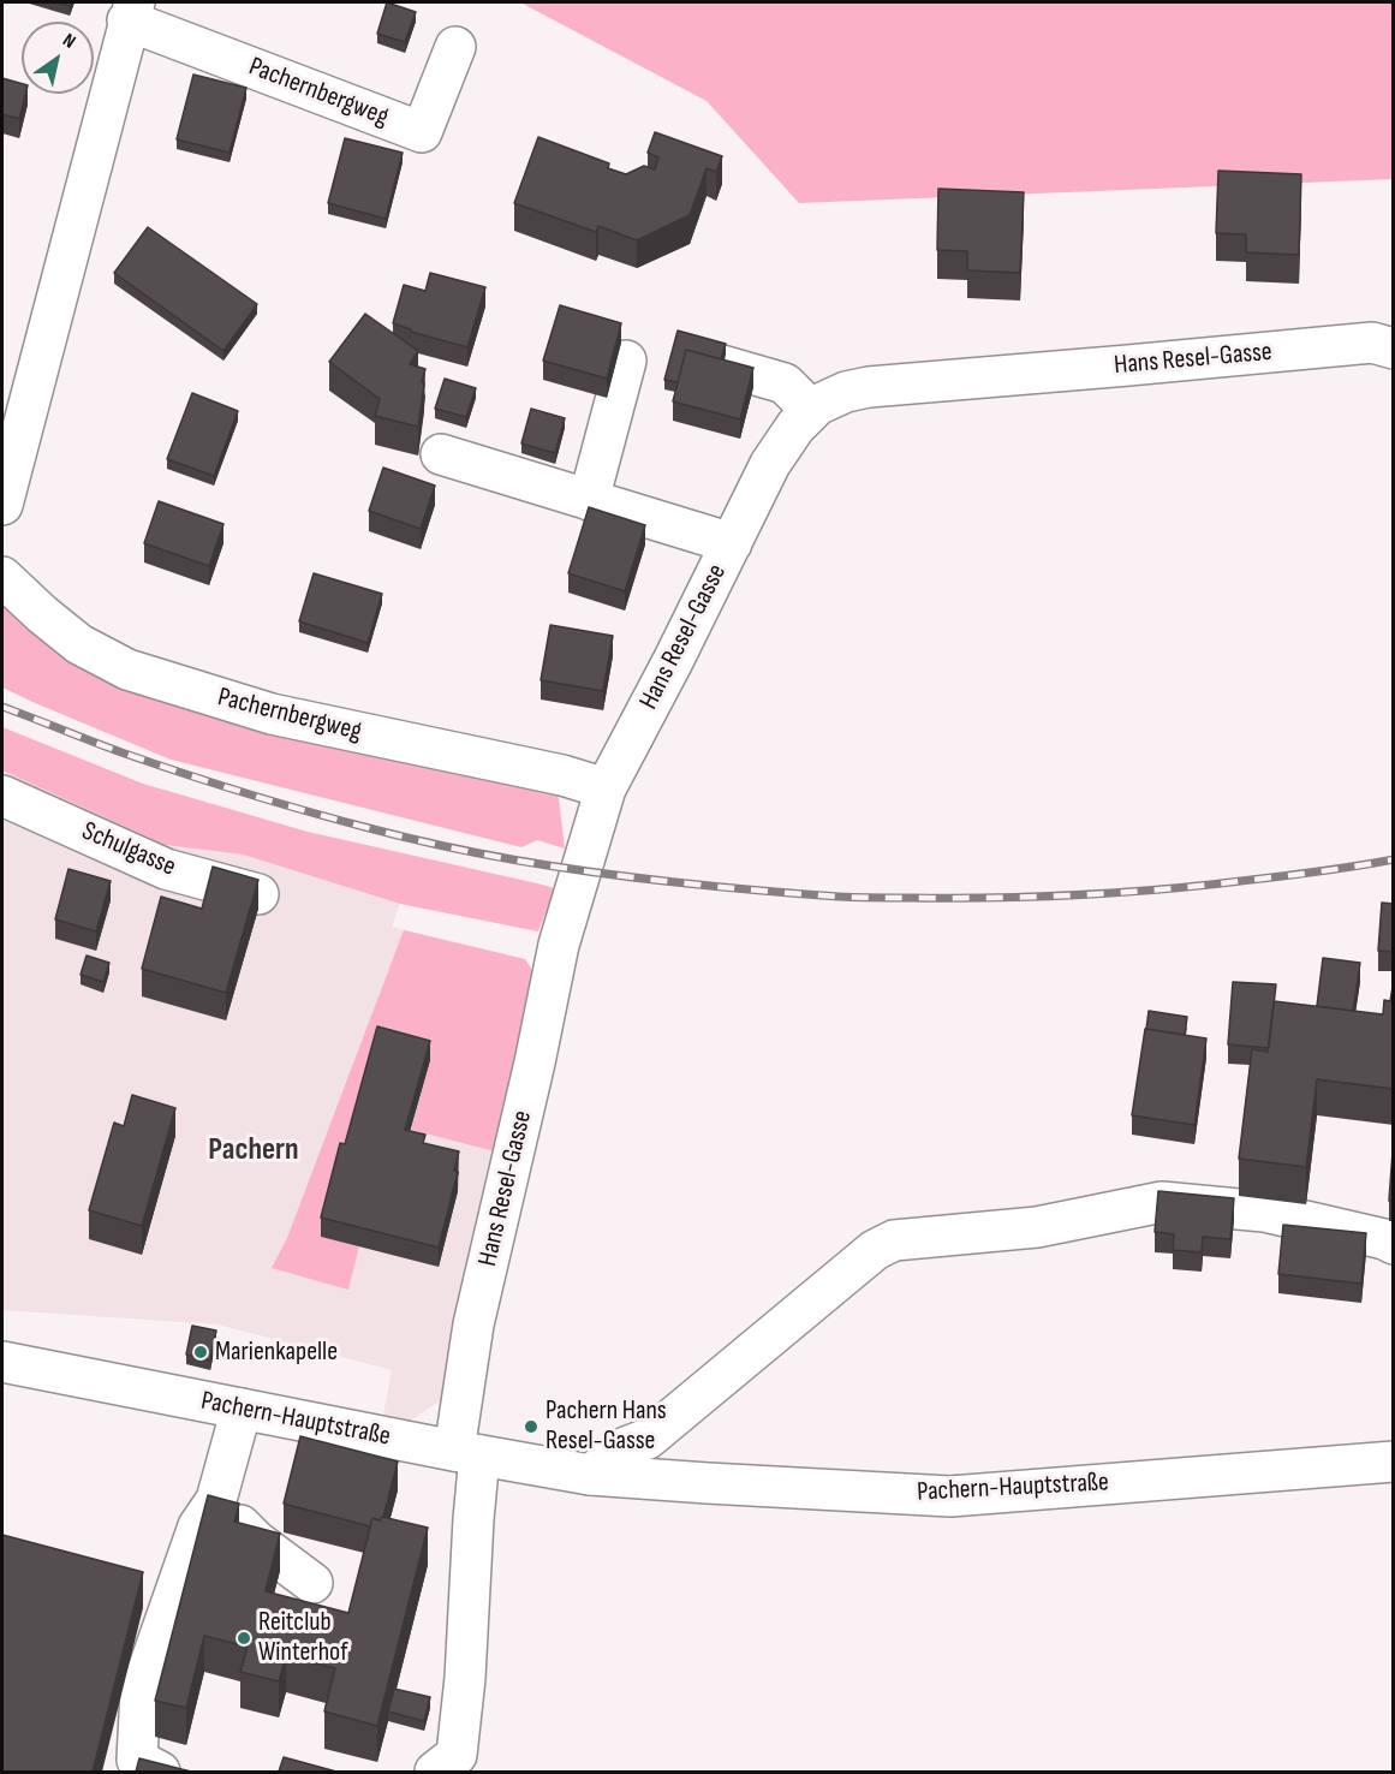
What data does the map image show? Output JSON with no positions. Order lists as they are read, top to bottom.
{
  "streets": {
    "street": [
      "Pachernbergweg",
      "Hans Resel-Gasse",
      "Schulgasse",
      "Pachern-Hauptstraße"
    ]
  },
  "crossings": [
    ["Pachernbergweg", "Hans Resel-Gasse"],
    ["Hans Resel-Gasse", "Pachern-Hauptstraße"]
  ],
  "districts": ["Pachern"],
  "places": ["Marienkapelle", "Pachern Hans Resel-Gasse", "Reitclub Winterhof"],
  "north": "top right"
}
